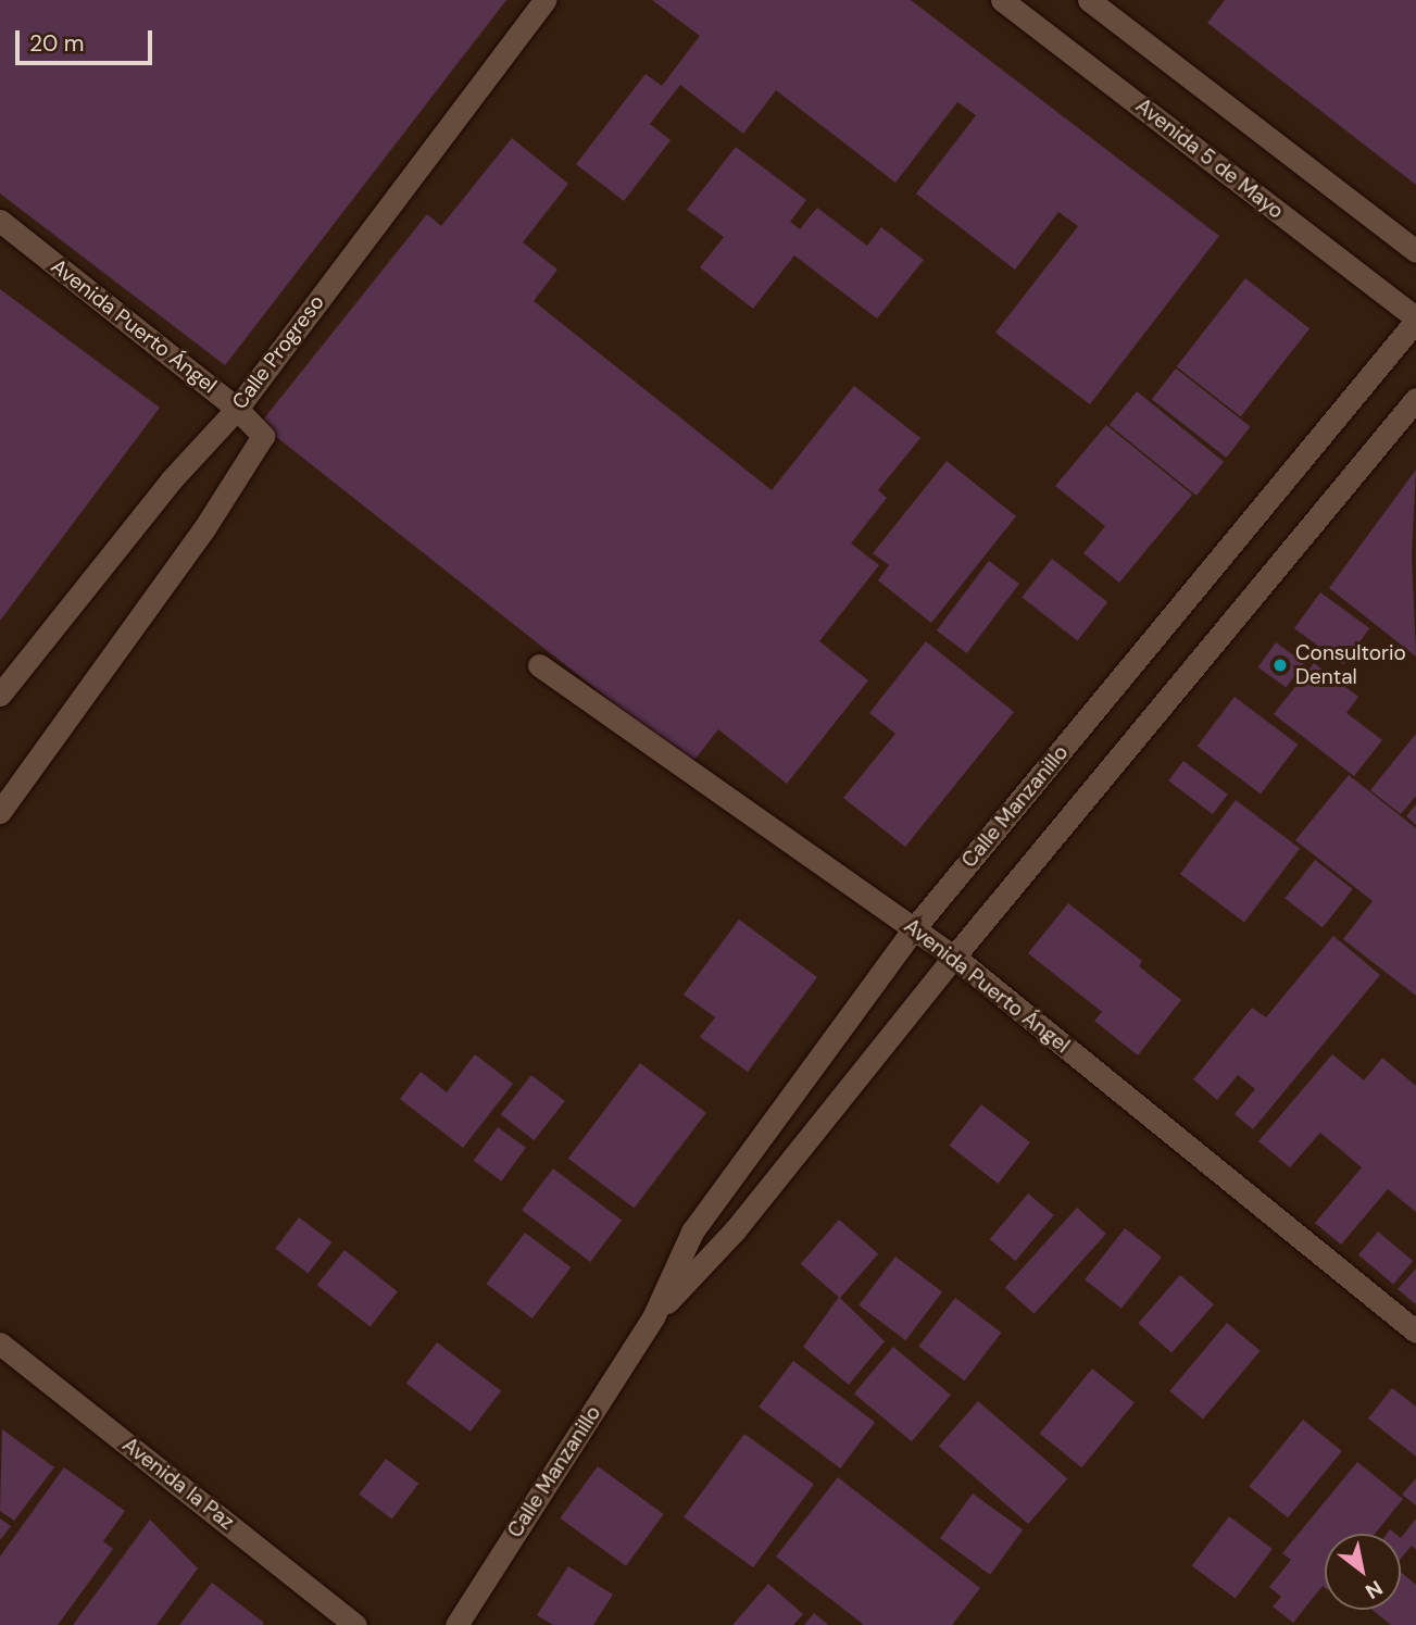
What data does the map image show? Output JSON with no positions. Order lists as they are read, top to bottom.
{
  "streets": {
    "street": [
      "Avenida 5 de Mayo",
      "Avenida Puerto Ángel",
      "Calle Progreso",
      "Calle Manzanillo",
      "Avenida la Paz"
    ]
  },
  "crossings": [
    ["Avenida 5 de Mayo", "Calle Manzanillo"],
    ["Avenida Puerto Ángel", "Calle Progreso"],
    ["Avenida Puerto Ángel", "Calle Manzanillo"]
  ],
  "places": ["Consultorio Dental"],
  "scale_bar": "20 m",
  "north": "bottom right"
}
